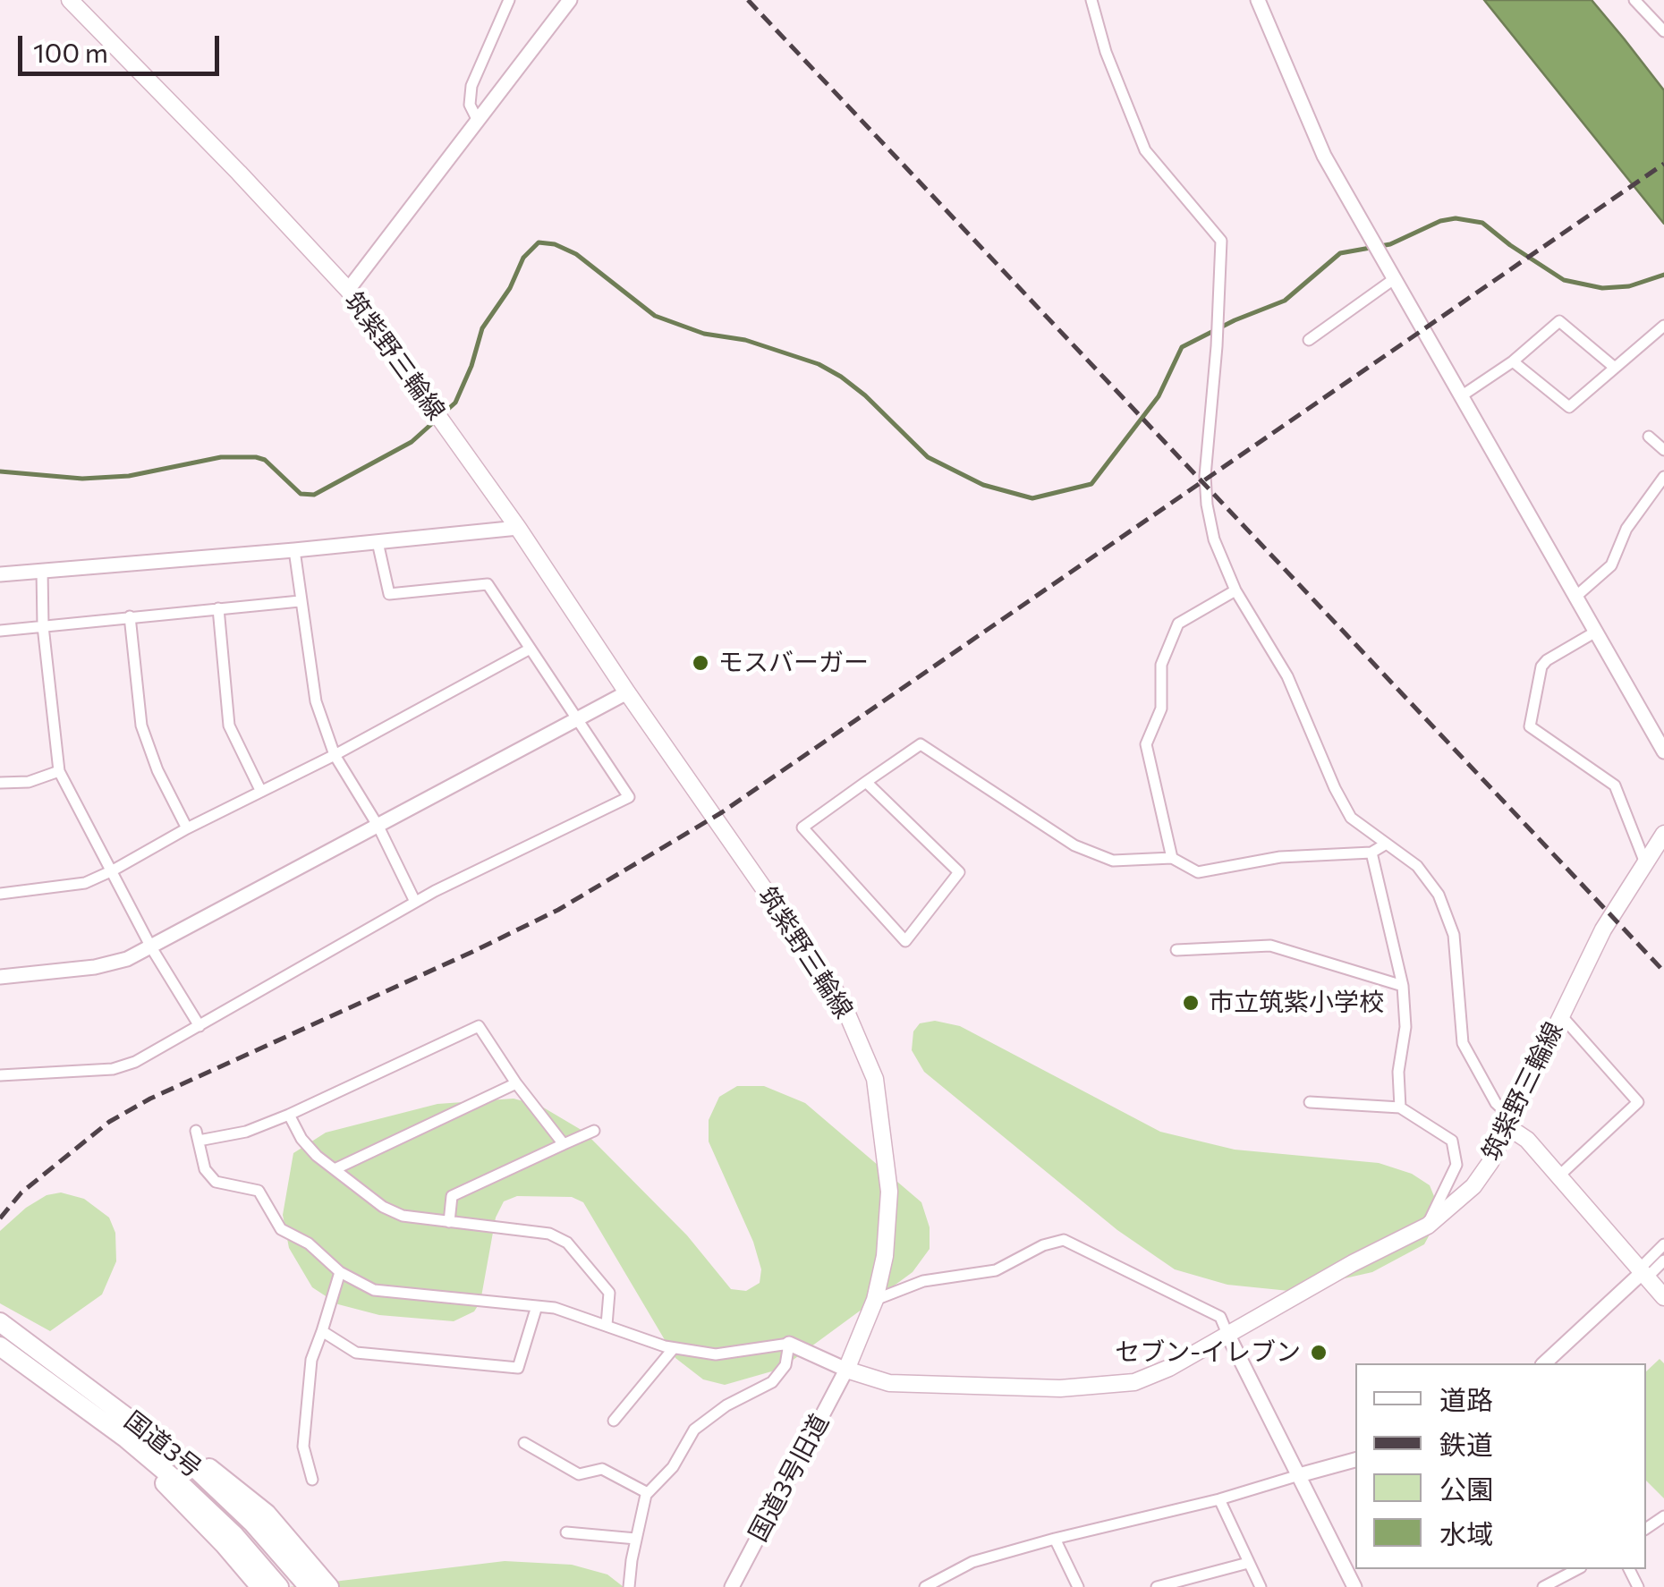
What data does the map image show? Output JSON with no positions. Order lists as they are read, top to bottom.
{
  "streets": {
    "highway": ["国道3号"],
    "main road": ["筑紫野三輪線"],
    "street": ["国道3号旧道"]
  },
  "crossings": [
    ["筑紫野三輪線", "国道3号旧道"]
  ],
  "places": ["モスバーガー", "市立筑紫小学校", "セブン-イレブン"],
  "legend": [
    "道路",
    "鉄道",
    "公園",
    "水域"
  ],
  "scale_bar": "100 m"
}
